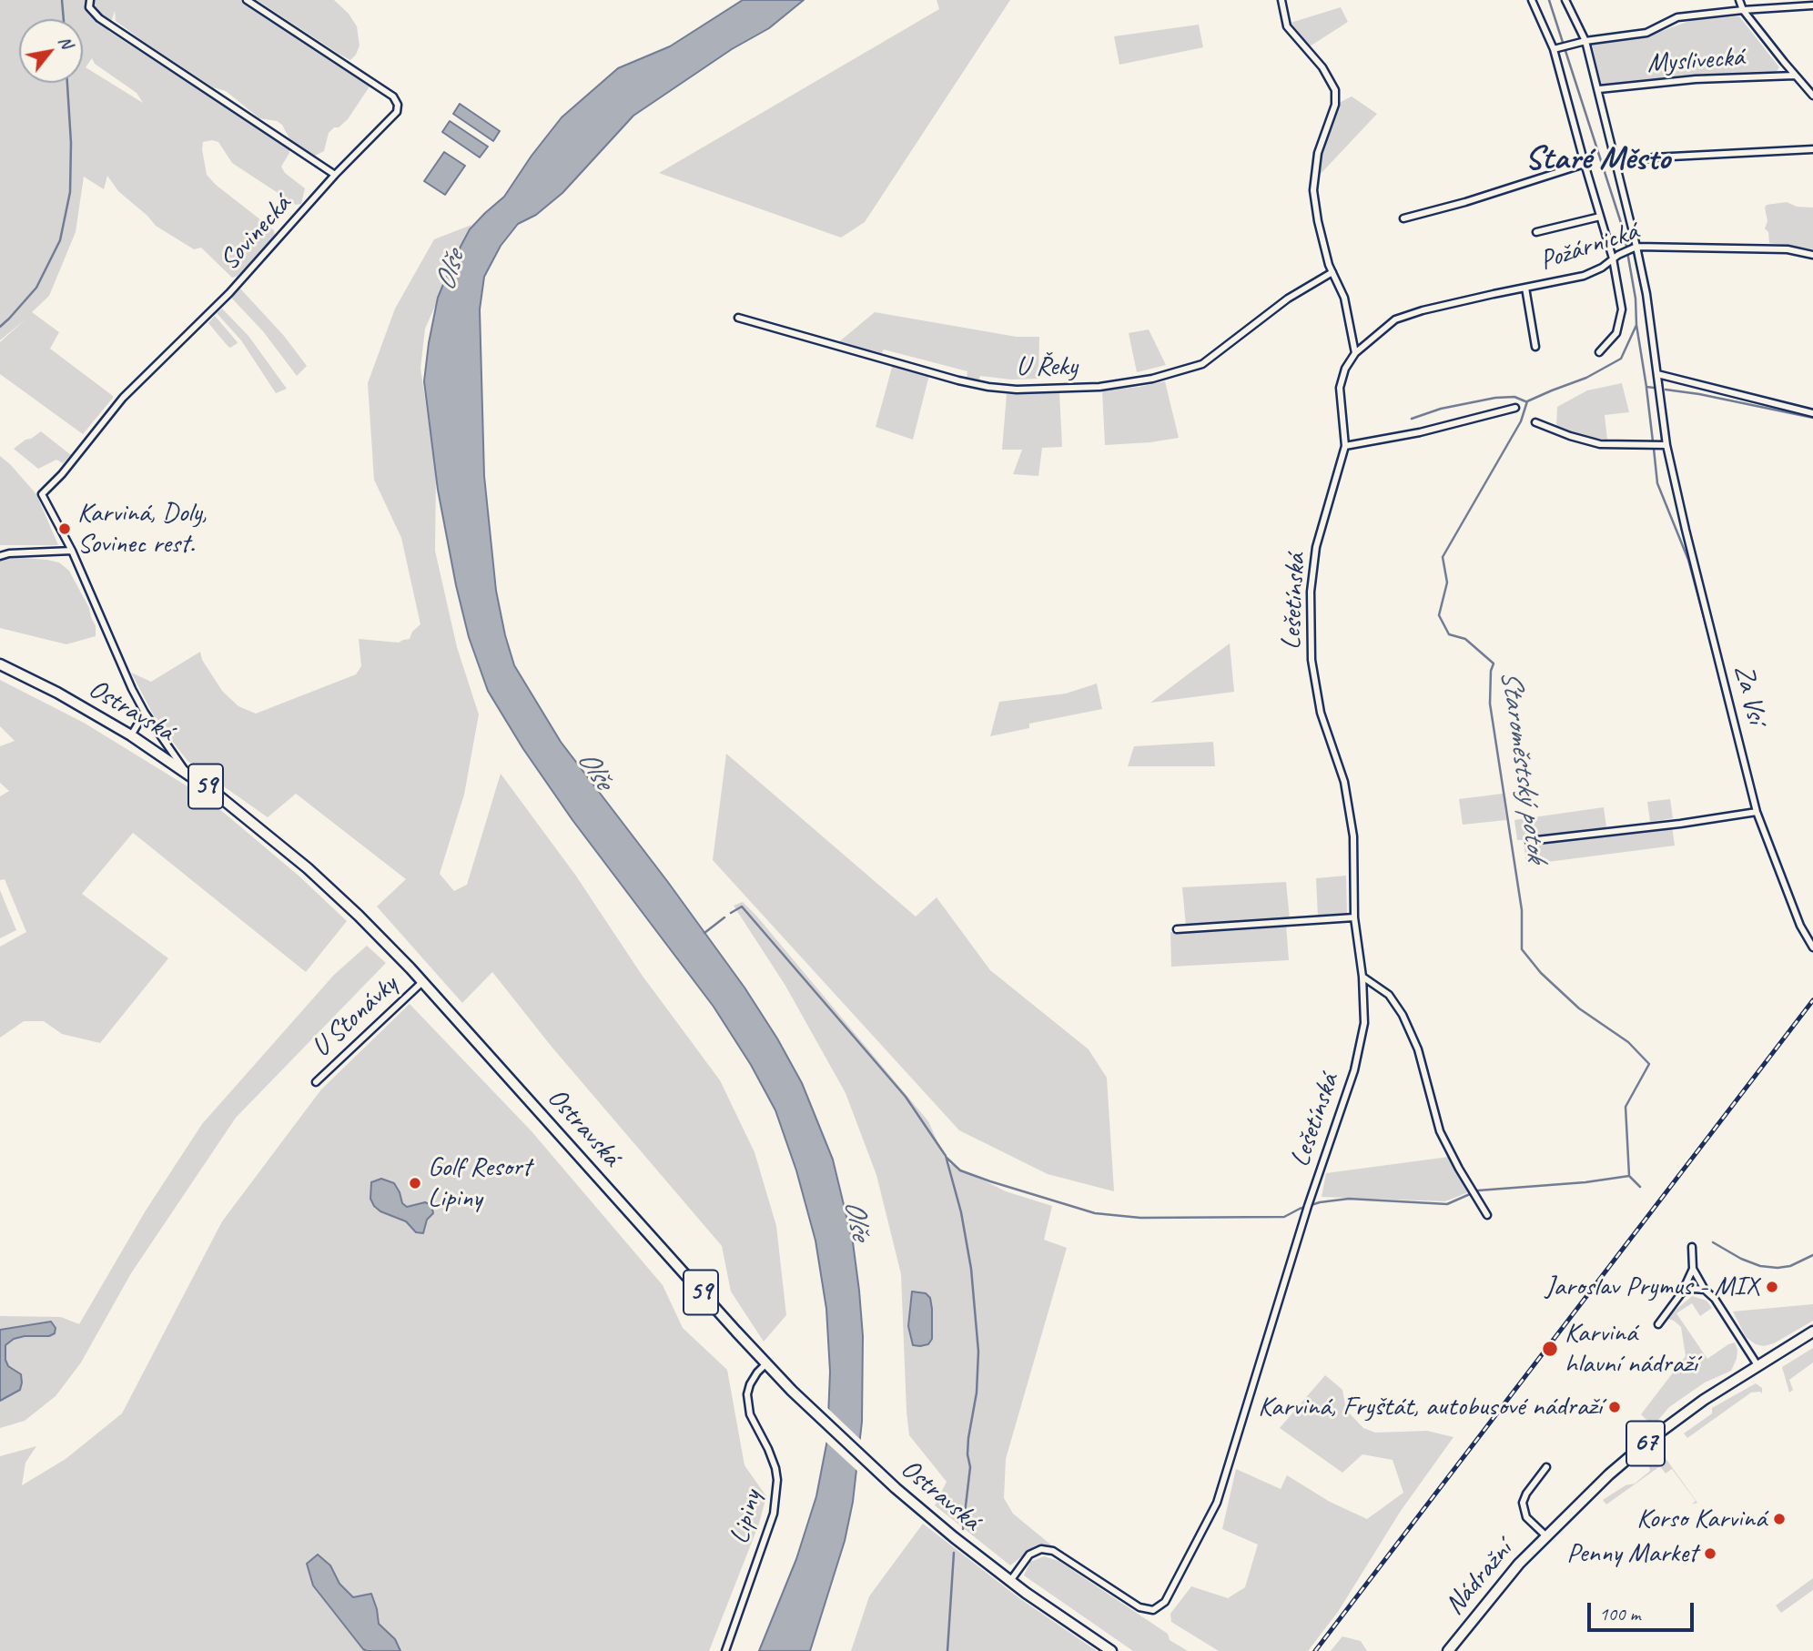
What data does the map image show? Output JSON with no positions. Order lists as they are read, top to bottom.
{
  "streets": {
    "main road": [
      "Ostravská",
      "59",
      "67",
      "Nádražní"
    ],
    "street": [
      "Myslivecká",
      "Sovinecká",
      "Požárnická",
      "U Řeky",
      "Lešetínská",
      "Za Vsí",
      "U Stonávky",
      "Lipiny"
    ]
  },
  "crossings": [
    ["Myslivecká", "Za Vsí"],
    ["Sovinecká", "Ostravská"],
    ["Požárnická", "Lešetínská"],
    ["Požárnická", "Za Vsí"],
    ["Lešetínská", "Ostravská"],
    ["Ostravská", "U Stonávky"],
    ["Ostravská", "Lipiny"],
    ["67", "Nádražní"]
  ],
  "districts": ["Staré Město"],
  "water": ["Olše", "Staroměstský potok"],
  "places": [
    "Karviná, Doly, Sovinec rest.",
    "Golf Resort Lipiny",
    "Jaroslav Prymus - MIX",
    "Karviná hlavní nádraží",
    "Karviná, Fryštát, autobusové nádraží",
    "Korso Karviná",
    "Penny Market"
  ],
  "scale_bar": "100 m",
  "north": "top right"
}
